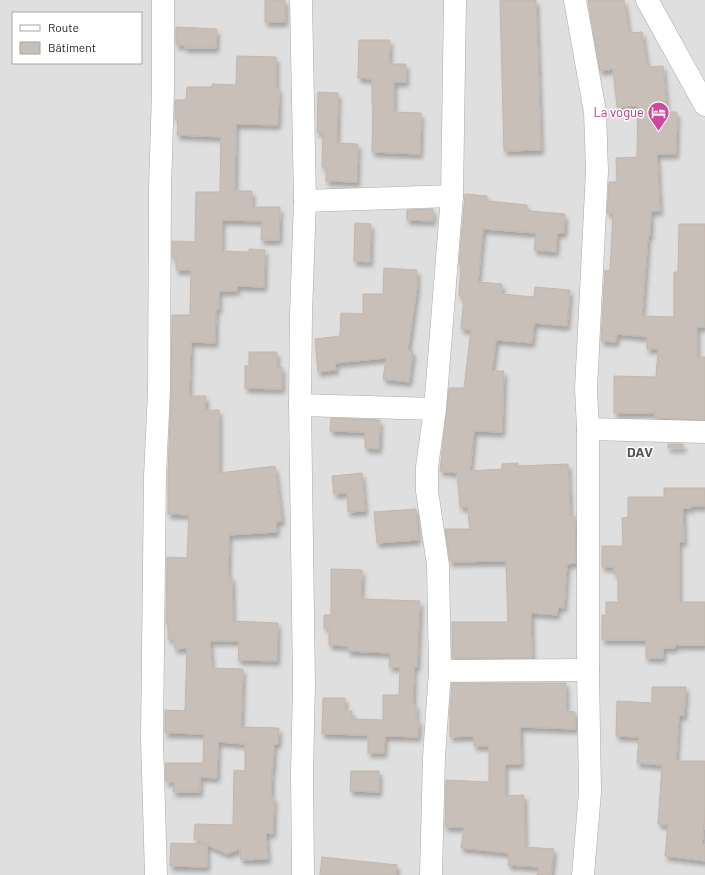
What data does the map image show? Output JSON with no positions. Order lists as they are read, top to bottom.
{
  "districts": ["DAV"],
  "places": {
    "hotel": ["La vogue"]
  },
  "legend": ["Route", "Bâtiment"]
}
